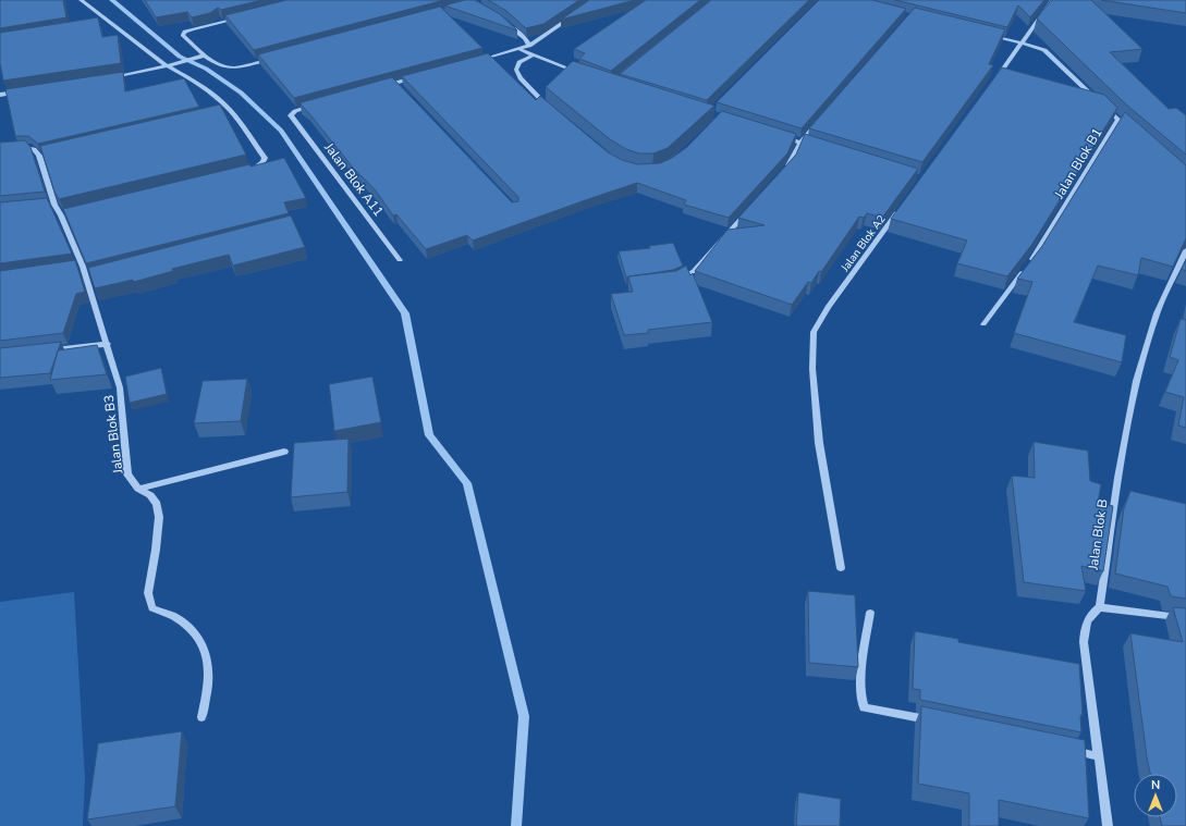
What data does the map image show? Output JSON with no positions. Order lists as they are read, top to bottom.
{
  "streets": {
    "street": [
      "Jalan Blok B1",
      "Jalan Blok A11",
      "Jalan Blok A2",
      "Jalan Blok B3",
      "Jalan Blok B"
    ]
  },
  "north": "top"
}
